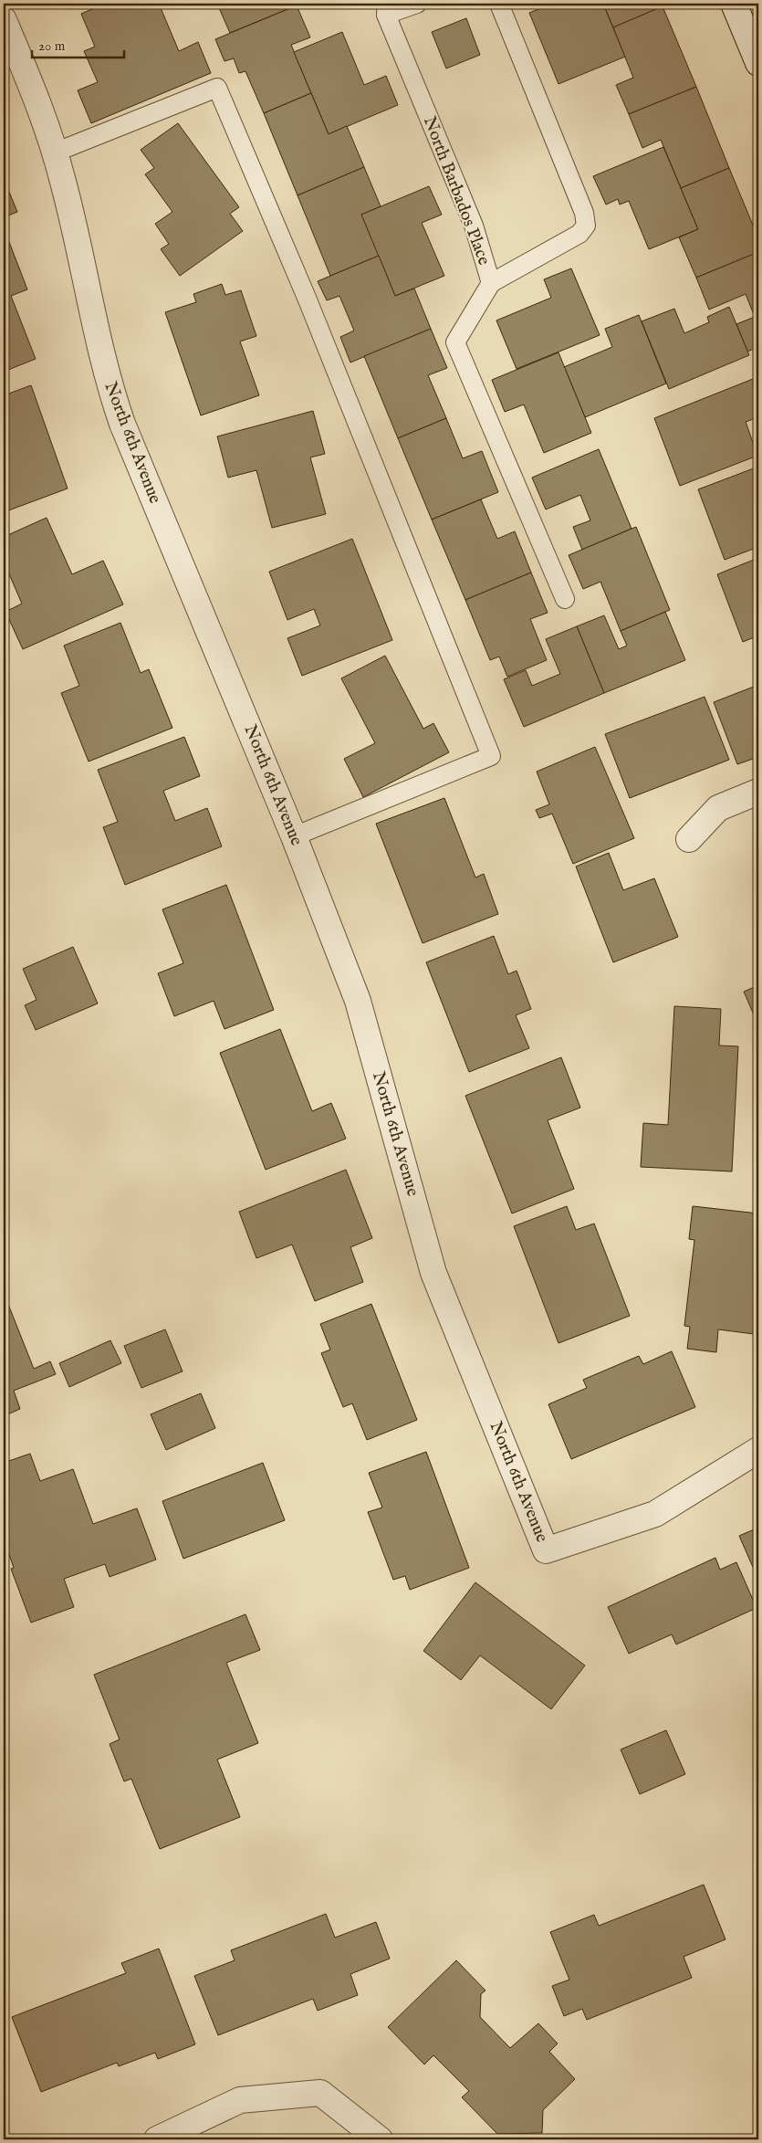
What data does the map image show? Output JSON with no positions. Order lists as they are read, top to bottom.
{
  "streets": {
    "street": ["North 6th Avenue"],
    "lane": ["North Barbados Place"]
  },
  "scale_bar": "20 m"
}
